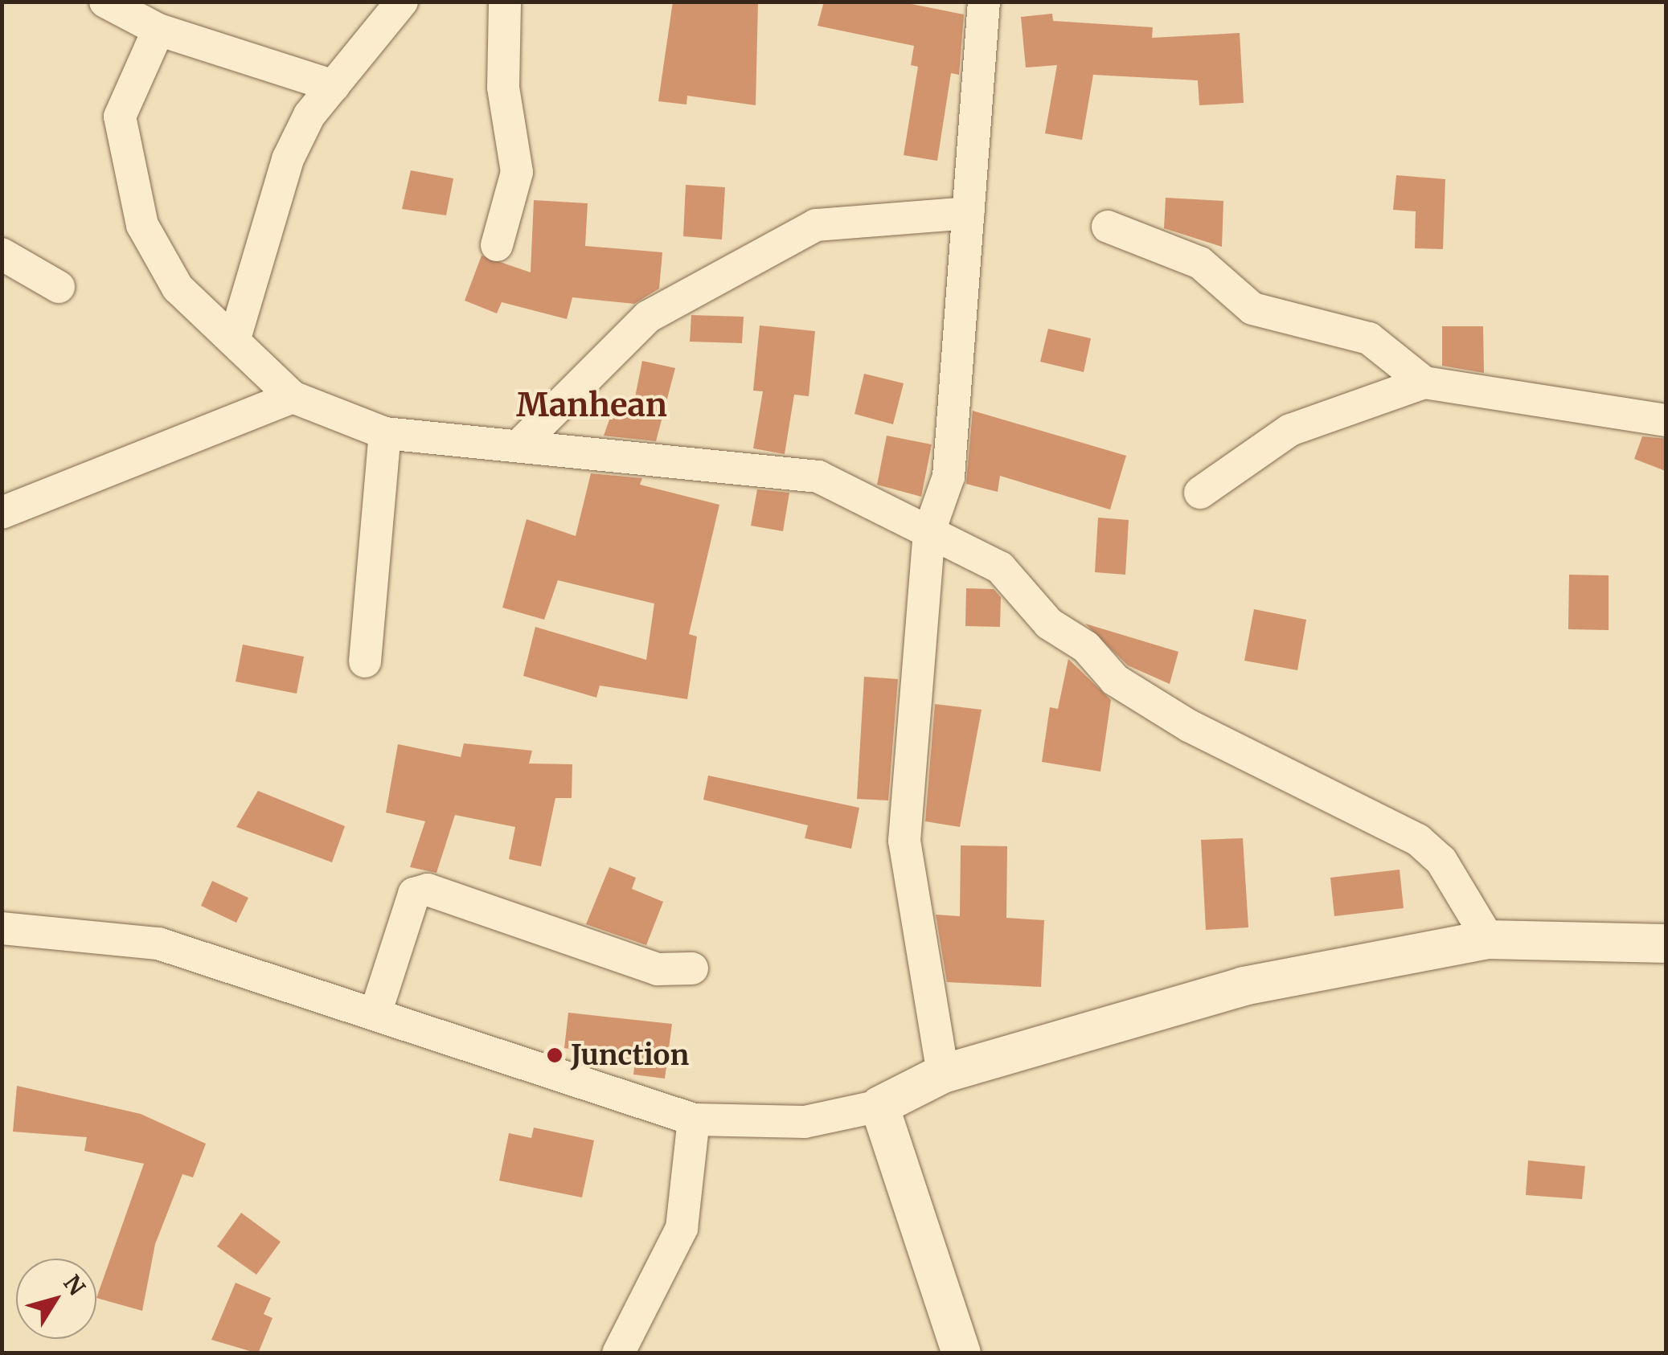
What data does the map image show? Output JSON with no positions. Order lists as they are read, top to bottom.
{
  "districts": ["Manhean"],
  "places": ["Junction"],
  "north": "top right"
}
